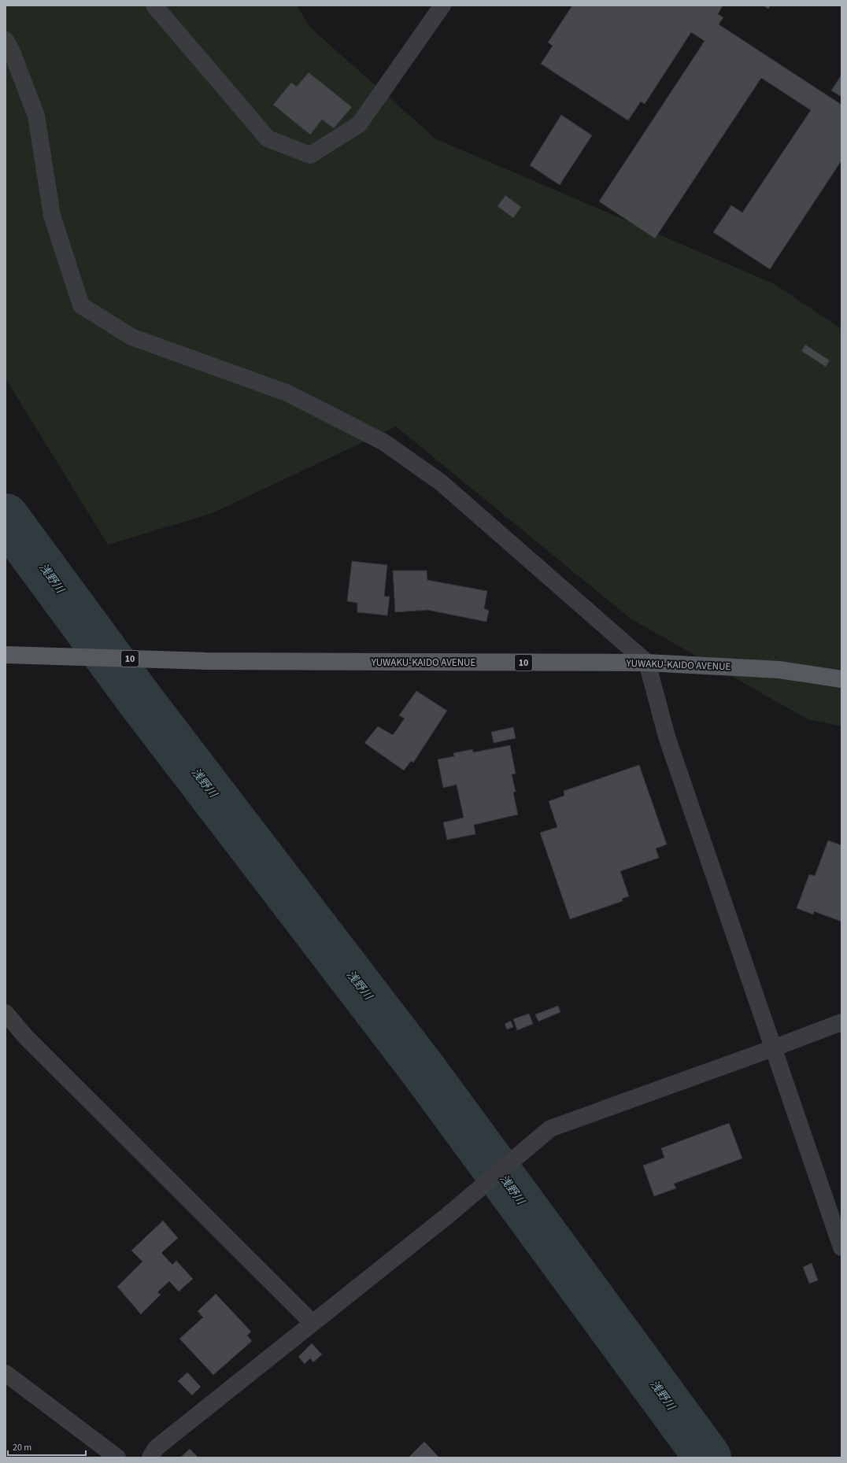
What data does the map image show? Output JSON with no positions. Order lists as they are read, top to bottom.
{
  "streets": {
    "main road": ["10", "YUWAKU-KAIDO AVENUE"]
  },
  "water": ["浅野川"],
  "scale_bar": "20 m"
}
